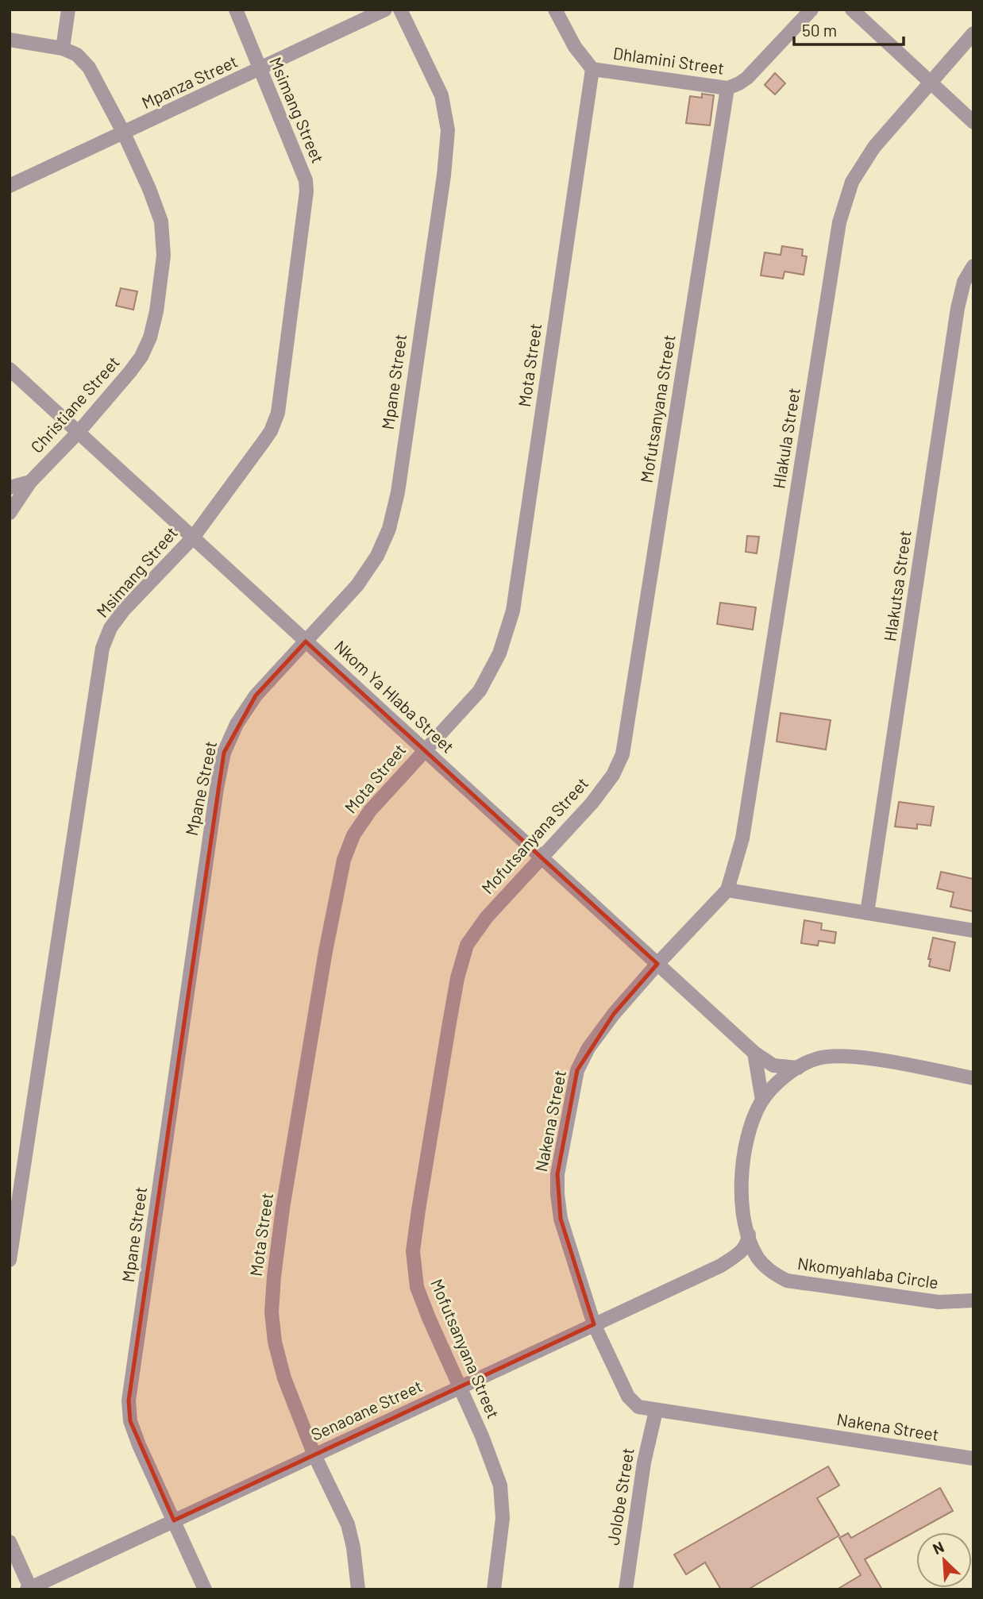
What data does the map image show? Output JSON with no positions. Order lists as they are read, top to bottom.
{
  "streets": {
    "street": [
      "Dhlamini Street",
      "Mpanza Street",
      "Msimang Street",
      "Mota Street",
      "Mpane Street",
      "Christiane Street",
      "Mofutsanyana Street",
      "Hlakula Street",
      "Hlakutsa Street",
      "Nkom Ya Hlaba Street",
      "Nakena Street",
      "Nkomyahlaba Circle",
      "Senaoane Street",
      "Jolobe Street"
    ]
  },
  "crossings": [
    ["Dhlamini Street", "Mota Street"],
    ["Dhlamini Street", "Mofutsanyana Street"],
    ["Mpanza Street", "Msimang Street"],
    ["Mpanza Street", "Christiane Street"],
    ["Msimang Street", "Nkom Ya Hlaba Street"],
    ["Mota Street", "Nkom Ya Hlaba Street"],
    ["Mota Street", "Senaoane Street"],
    ["Mpane Street", "Nkom Ya Hlaba Street"],
    ["Mpane Street", "Senaoane Street"],
    ["Christiane Street", "Nkom Ya Hlaba Street"],
    ["Mofutsanyana Street", "Nkom Ya Hlaba Street"],
    ["Mofutsanyana Street", "Senaoane Street"],
    ["Hlakula Street", "Nakena Street"],
    ["Nkom Ya Hlaba Street", "Nakena Street"],
    ["Nkom Ya Hlaba Street", "Nkomyahlaba Circle"],
    ["Nakena Street", "Senaoane Street"],
    ["Nakena Street", "Jolobe Street"],
    ["Nkomyahlaba Circle", "Senaoane Street"]
  ],
  "scale_bar": "50 m",
  "north": "top left"
}
